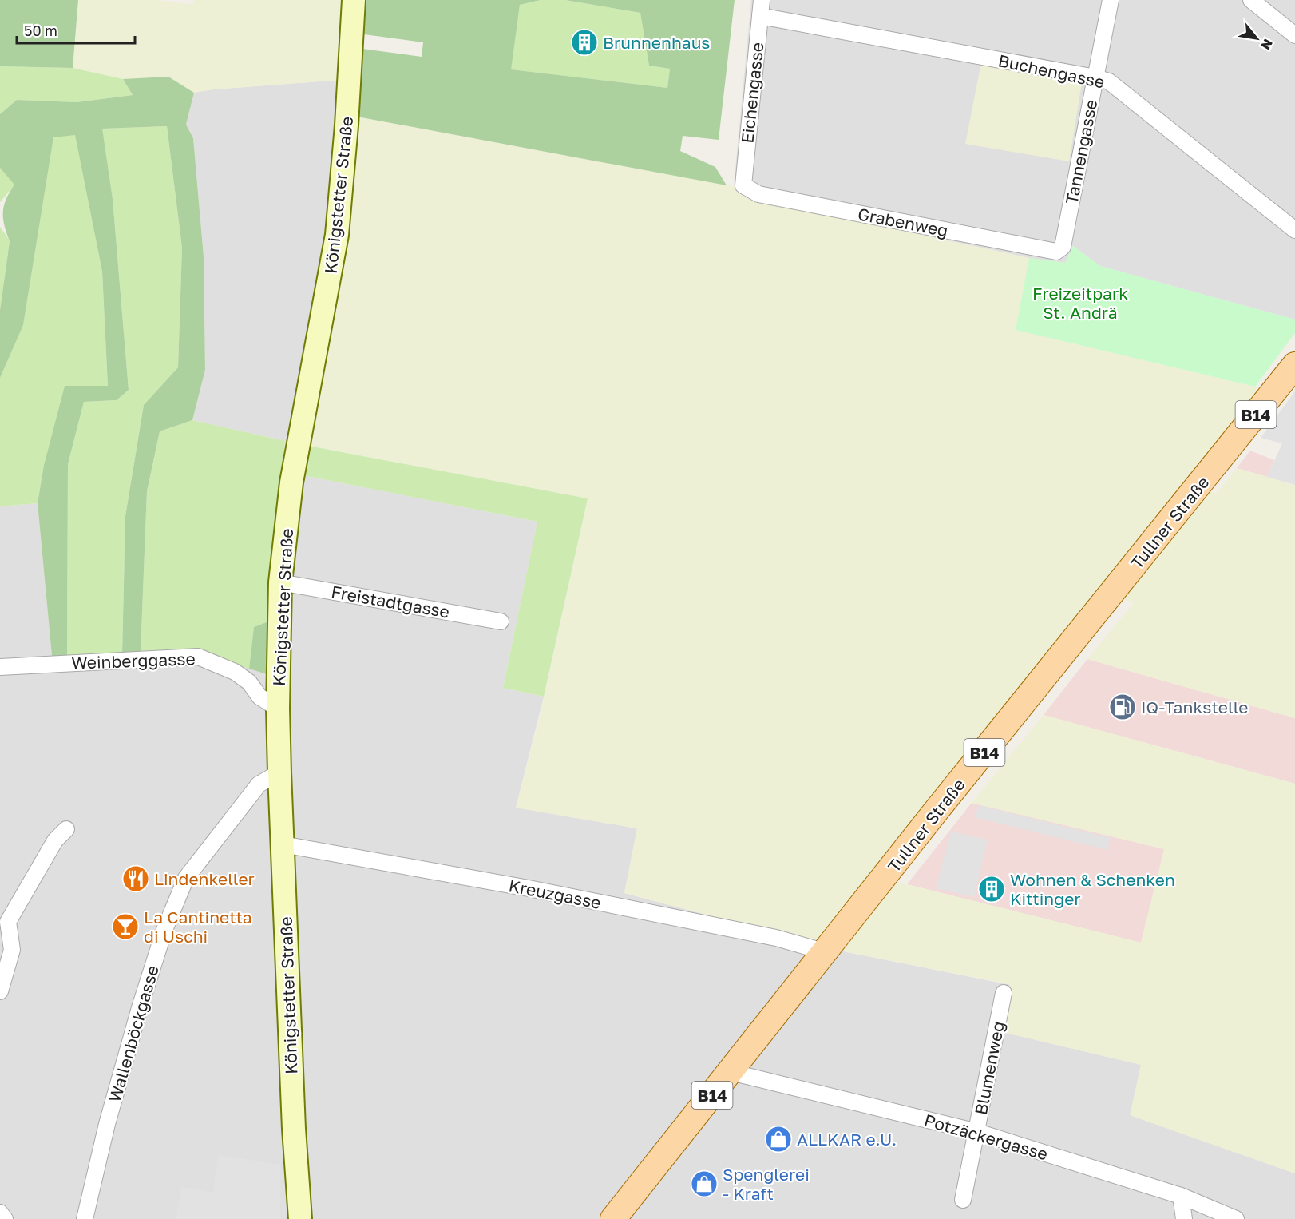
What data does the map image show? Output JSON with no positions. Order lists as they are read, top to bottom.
{
  "streets": {
    "main road": ["Königstetter Straße", "B14", "Tullner Straße"],
    "street": [
      "Buchengasse",
      "Eichengasse",
      "Tannengasse",
      "Grabenweg",
      "Freistadtgasse",
      "Weinberggasse",
      "Kreuzgasse",
      "Wallenböckgasse",
      "Blumenweg",
      "Potzäckergasse"
    ]
  },
  "crossings": [
    ["Buchengasse", "Eichengasse"],
    ["Buchengasse", "Tannengasse"],
    ["Eichengasse", "Grabenweg"],
    ["Tannengasse", "Grabenweg"],
    ["Königstetter Straße", "Freistadtgasse"],
    ["Königstetter Straße", "Weinberggasse"],
    ["Königstetter Straße", "Kreuzgasse"],
    ["Königstetter Straße", "Wallenböckgasse"],
    ["Tullner Straße", "Kreuzgasse"],
    ["Tullner Straße", "Potzäckergasse"],
    ["Blumenweg", "Potzäckergasse"]
  ],
  "parks": ["Freizeitpark St. Andrä"],
  "places": {
    "building": ["Brunnenhaus", "Wohnen & Schenken Kittinger"],
    "fuel station": ["IQ-Tankstelle"],
    "restaurant": ["Lindenkeller"],
    "bar": ["La Cantinetta di Uschi"],
    "shop": ["ALLKAR e.U.", "Spenglerei - Kraft"]
  },
  "scale_bar": "50 m",
  "north": "bottom right"
}
